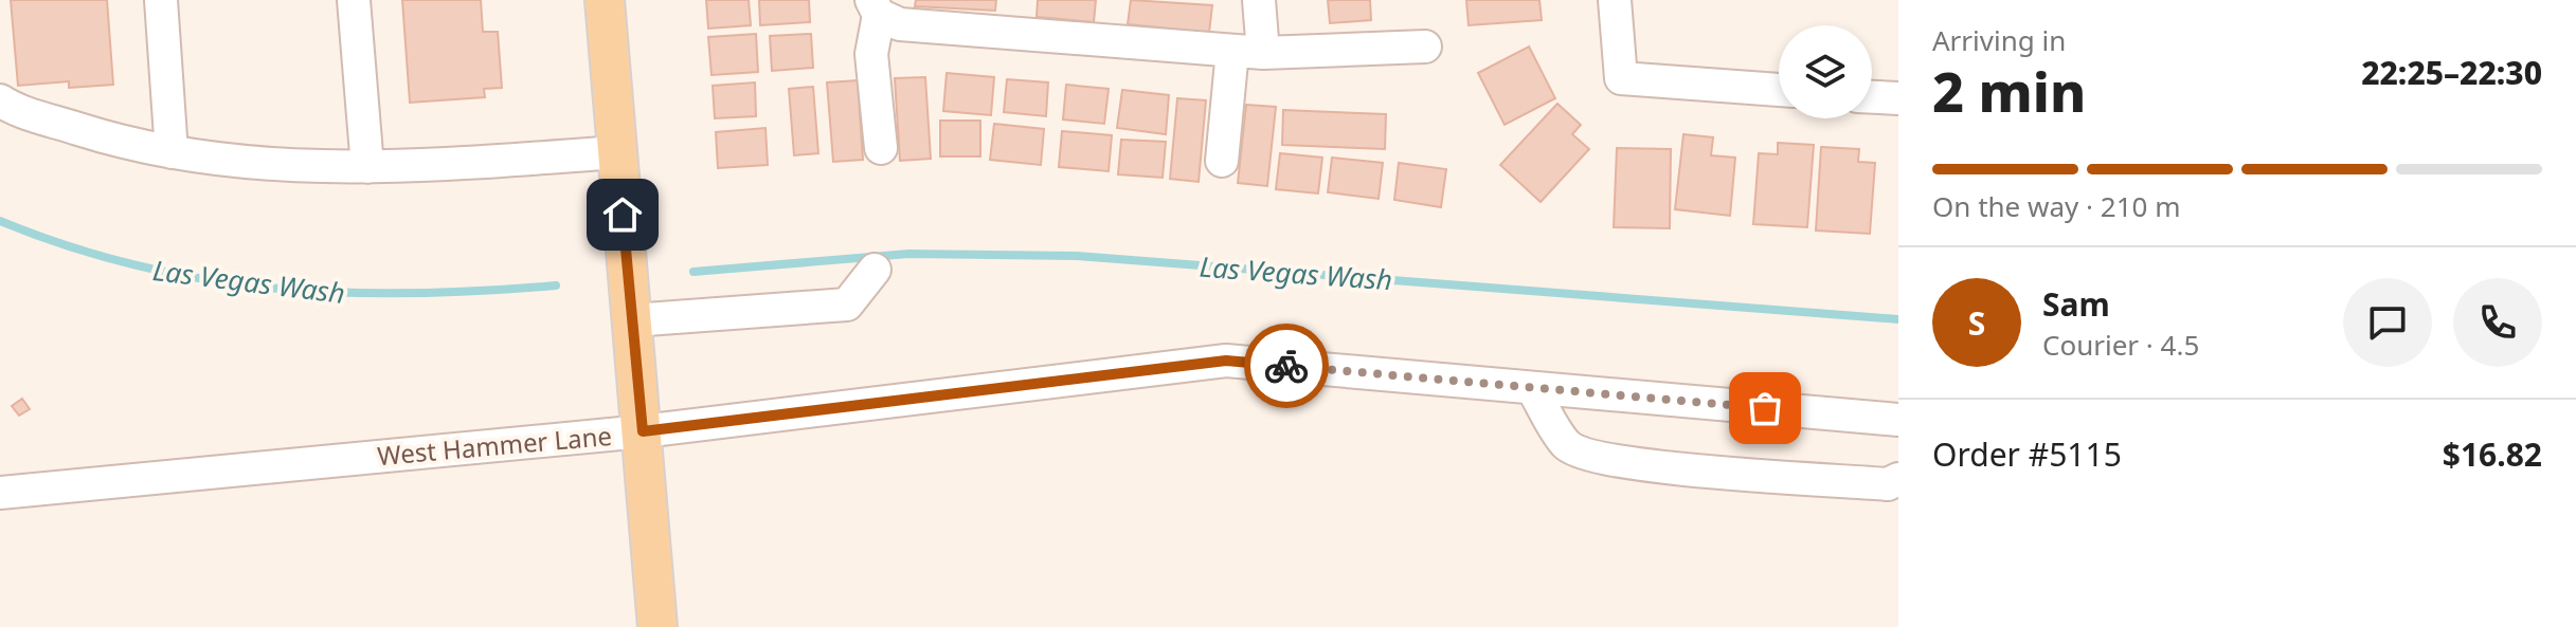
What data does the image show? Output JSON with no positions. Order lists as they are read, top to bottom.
{
  "streets": {
    "street": ["West Hammer Lane"]
  },
  "water": ["Las Vegas Wash"],
  "page": {
    "heading": ["2 min", "Arriving in", "22:25–22:30"],
    "panel": [
      "Sam",
      "Courier · 4.5",
      "Order #5115",
      "$16.82"
    ],
    "bar": "On the way · 210 m",
    "round": "S"
  }
}
